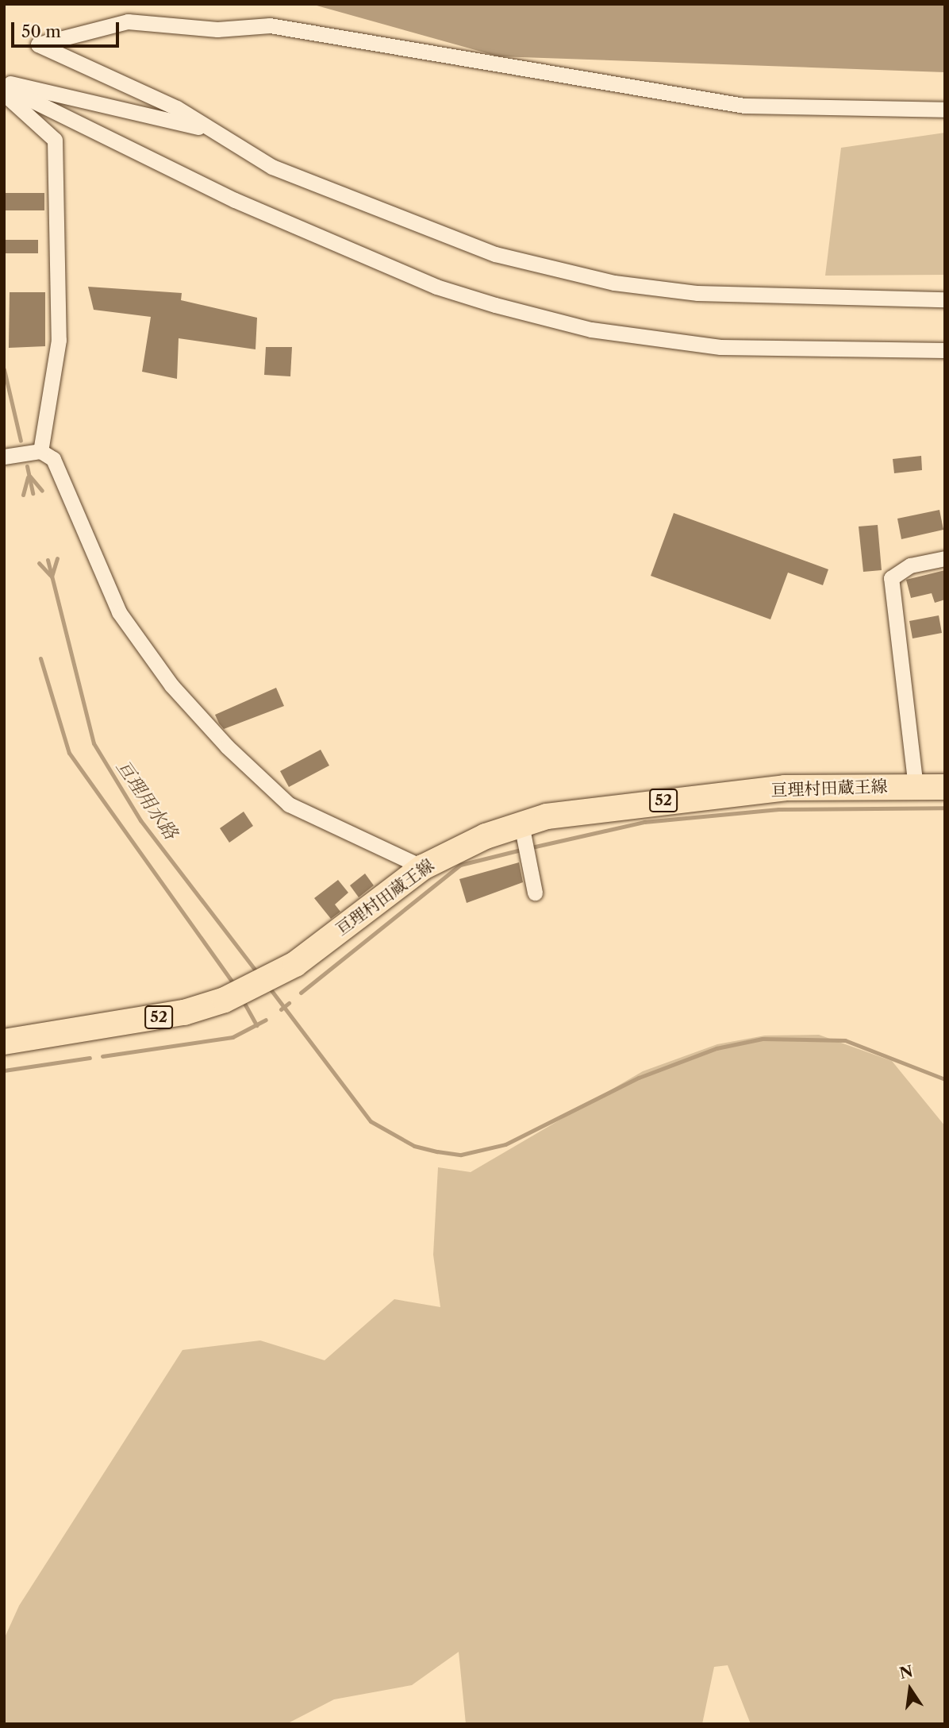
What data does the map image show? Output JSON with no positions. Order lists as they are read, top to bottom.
{
  "streets": {
    "main road": ["亘理村田蔵王線", "52"]
  },
  "water": ["亘理用水路"],
  "scale_bar": "50 m",
  "north": "top"
}
